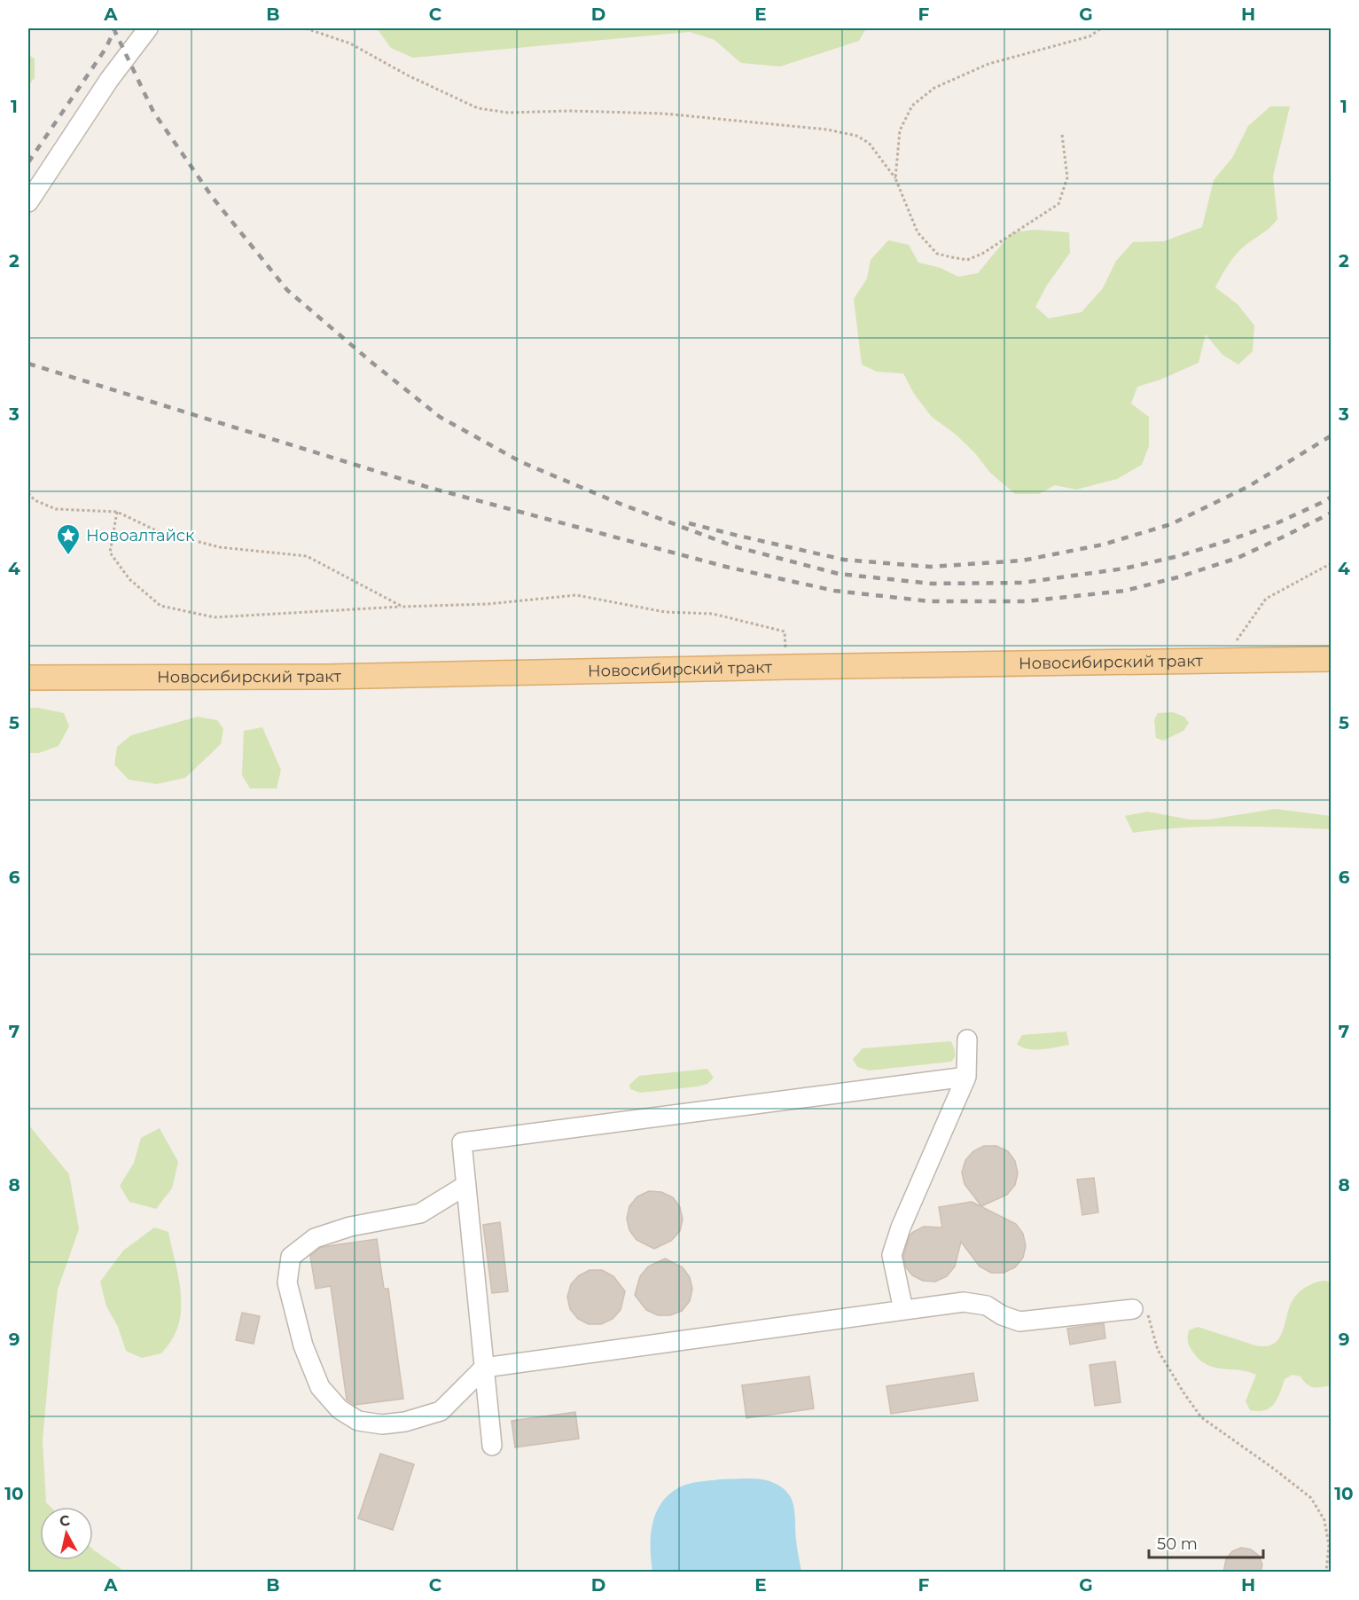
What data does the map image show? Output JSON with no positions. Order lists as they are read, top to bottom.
{
  "streets": {
    "main road": ["Новосибирский тракт"]
  },
  "places": {
    "place": ["Новоалтайск"]
  },
  "scale_bar": "50 m",
  "north": "top",
  "grid": {
    "columns": [
      "A",
      "B",
      "C",
      "D",
      "E",
      "F",
      "G",
      "H"
    ],
    "rows": [
      "1",
      "2",
      "3",
      "4",
      "5",
      "6",
      "7",
      "8",
      "9",
      "10"
    ]
  }
}
